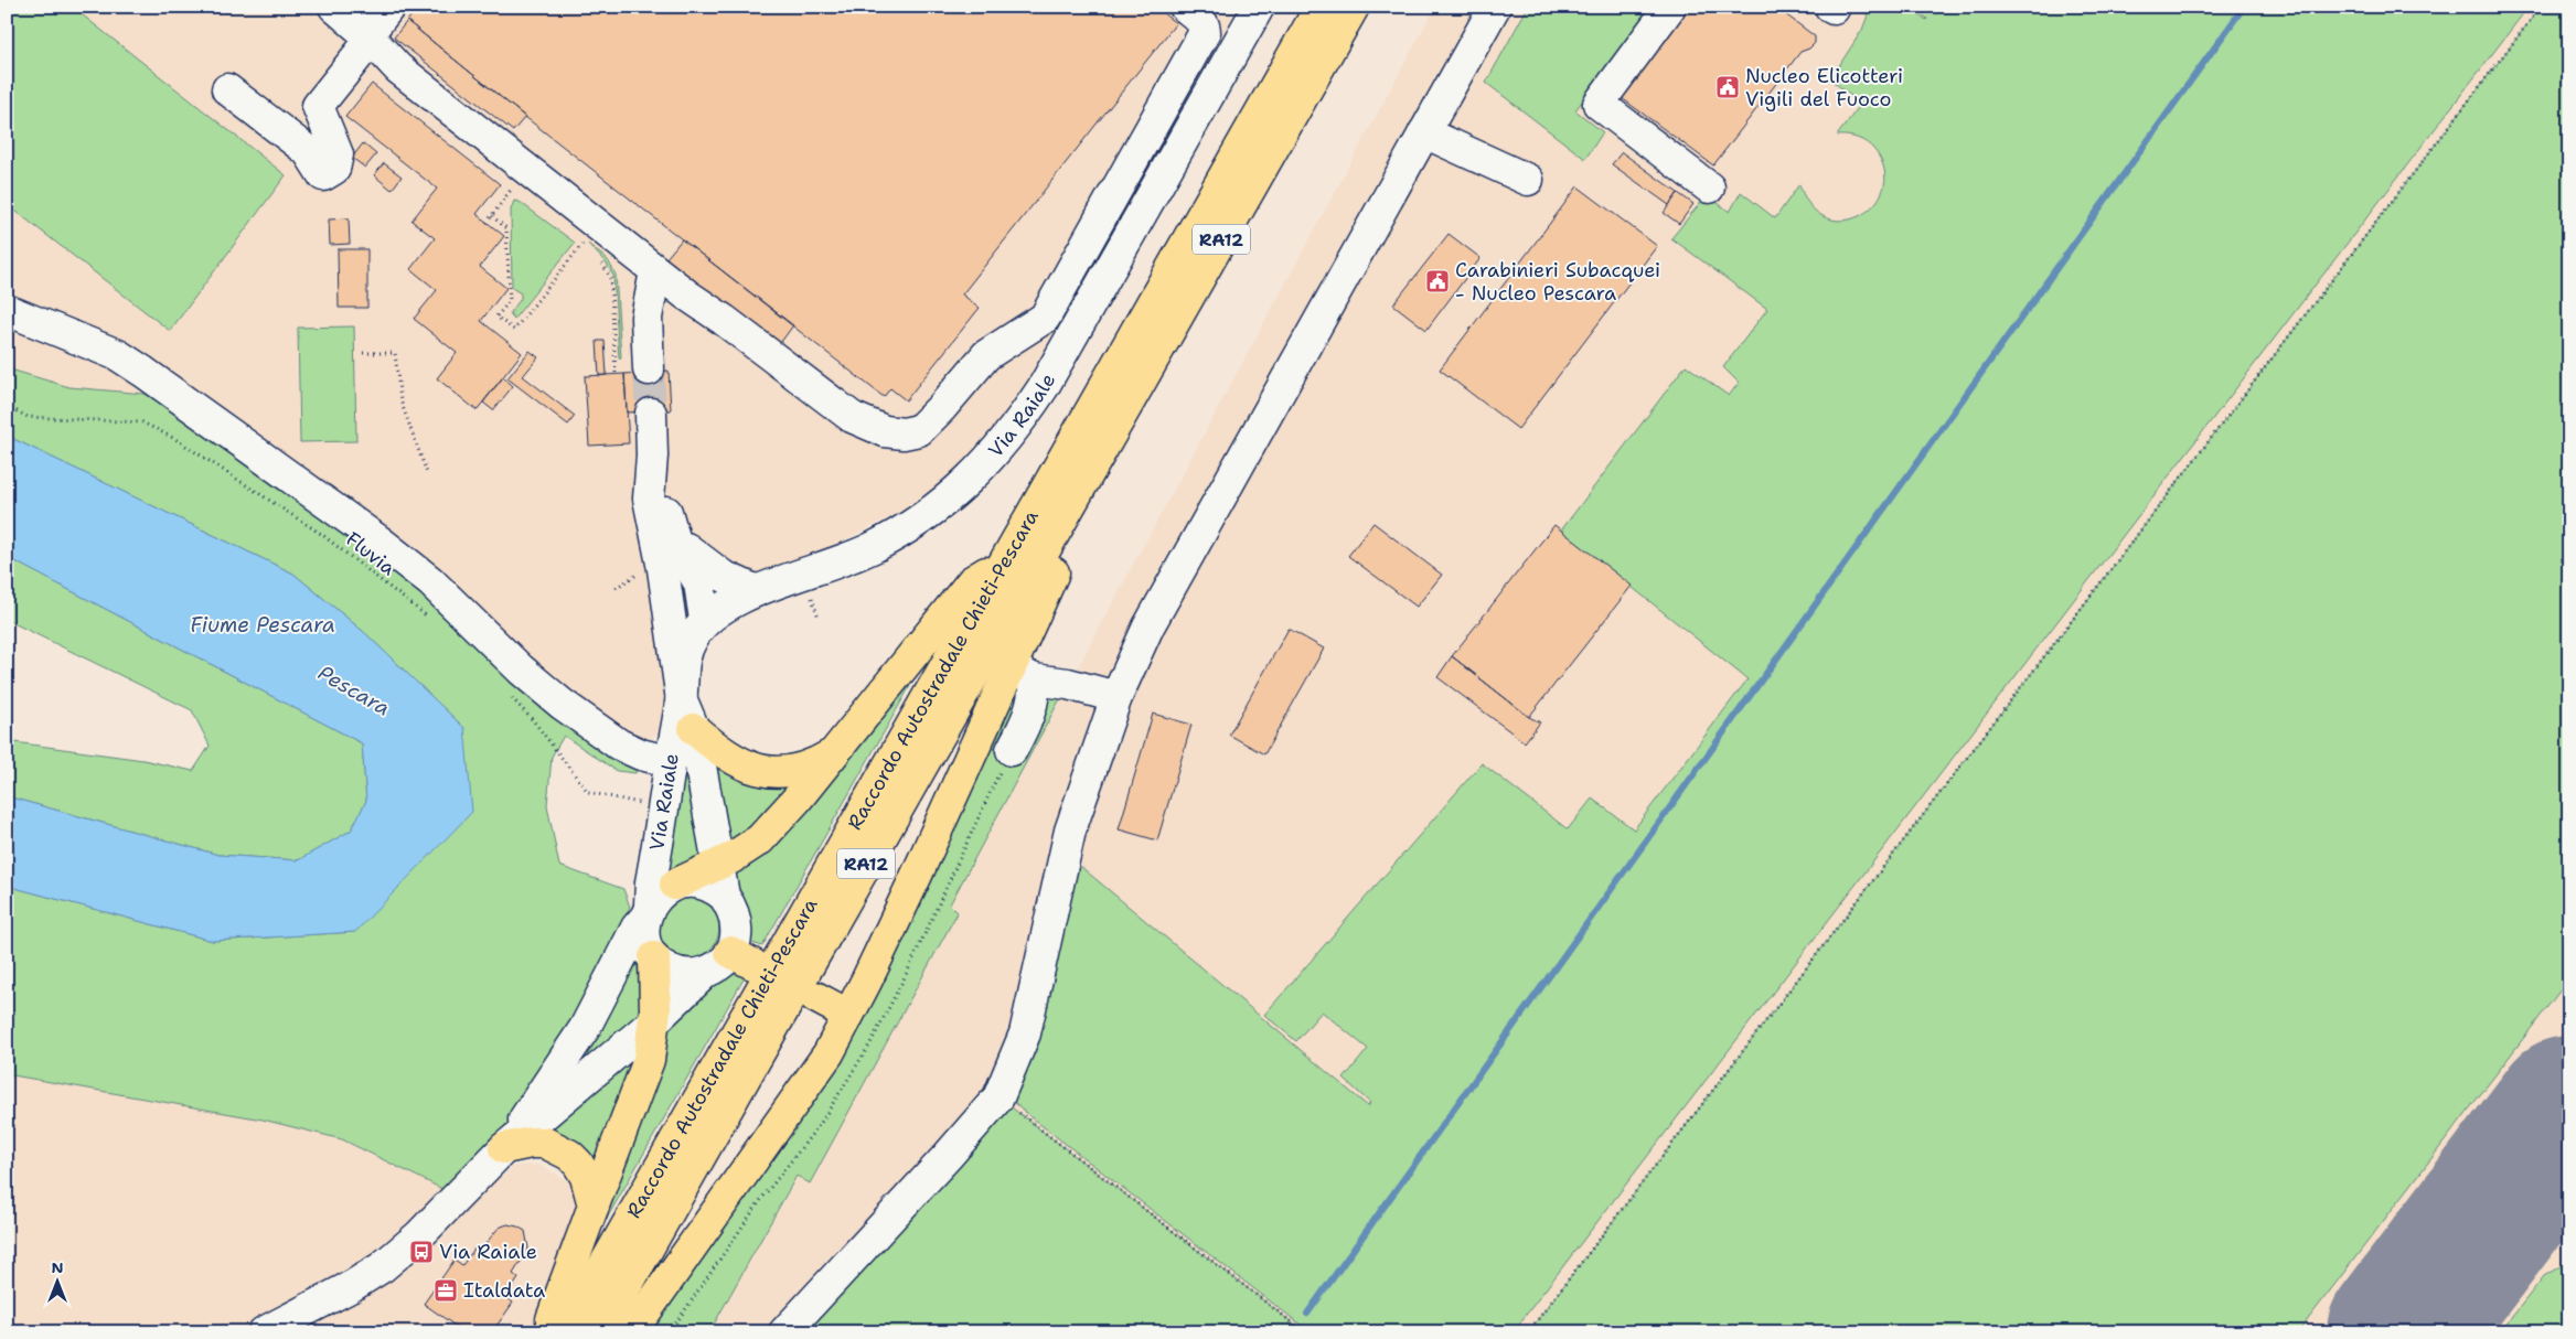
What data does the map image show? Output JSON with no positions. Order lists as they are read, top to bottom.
{
  "streets": {
    "highway": ["RA12", "Raccordo Autostradale Chieti-Pescara"],
    "street": ["Via Raiale"],
    "path": ["Fluvia"]
  },
  "water": ["Fiume Pescara", "Pescara"],
  "places": {
    "public building": ["Nucleo Elicotteri Vigili del Fuoco", "Carabinieri Subacquei - Nucleo Pescara"],
    "bus stop": ["Via Raiale"],
    "office": ["Italdata"]
  },
  "north": "top"
}
